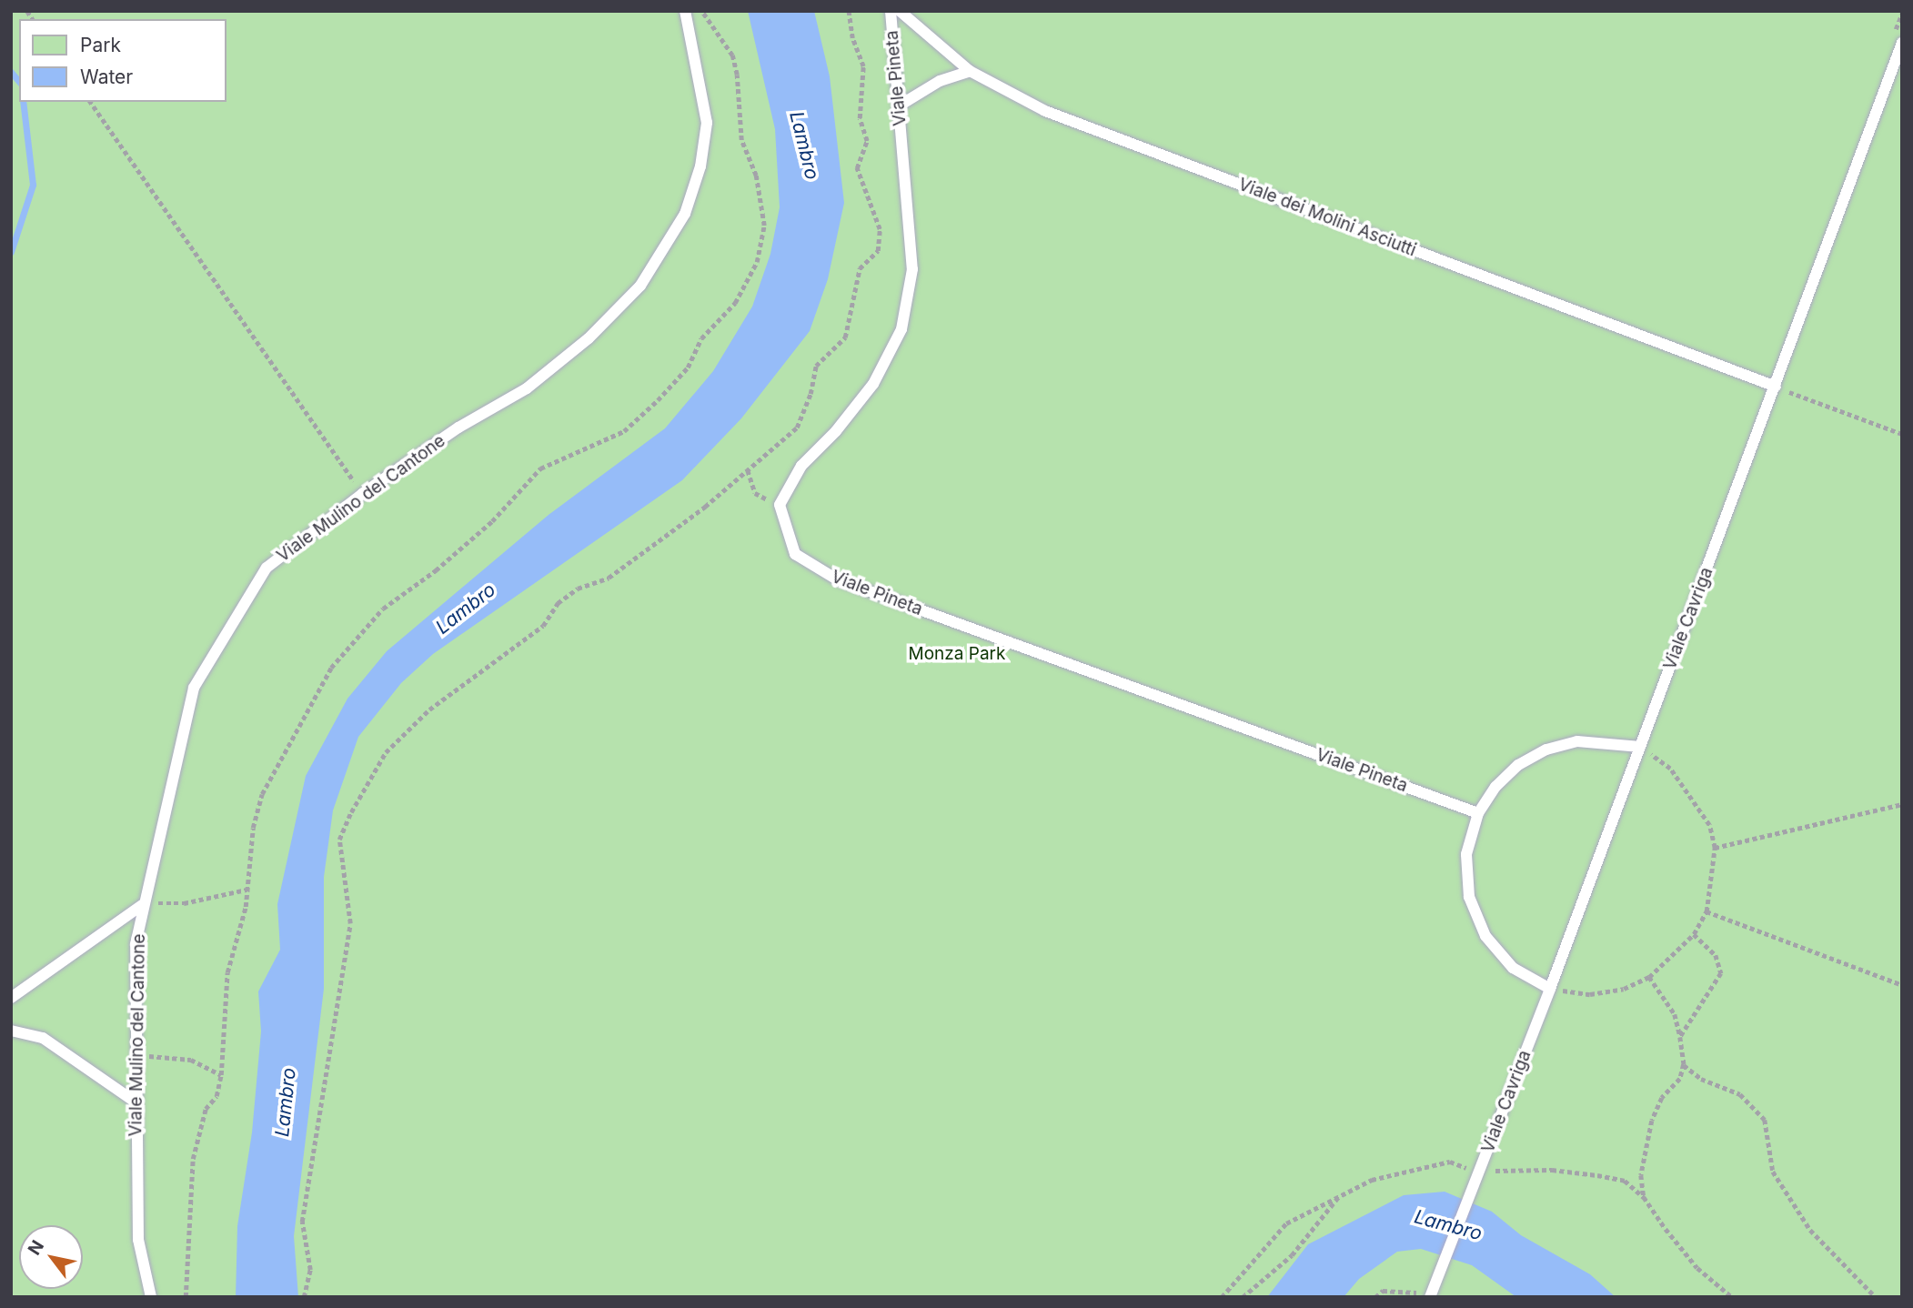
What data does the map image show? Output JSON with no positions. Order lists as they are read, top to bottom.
{
  "streets": {
    "lane": [
      "Viale Pineta",
      "Viale dei Molini Asciutti",
      "Viale Mulino del Cantone",
      "Viale Cavriga"
    ]
  },
  "crossings": [
    ["Viale dei Molini Asciutti", "Viale Cavriga"]
  ],
  "water": ["Lambro"],
  "parks": ["Monza Park"],
  "legend": ["Park", "Water"],
  "north": "top left"
}
